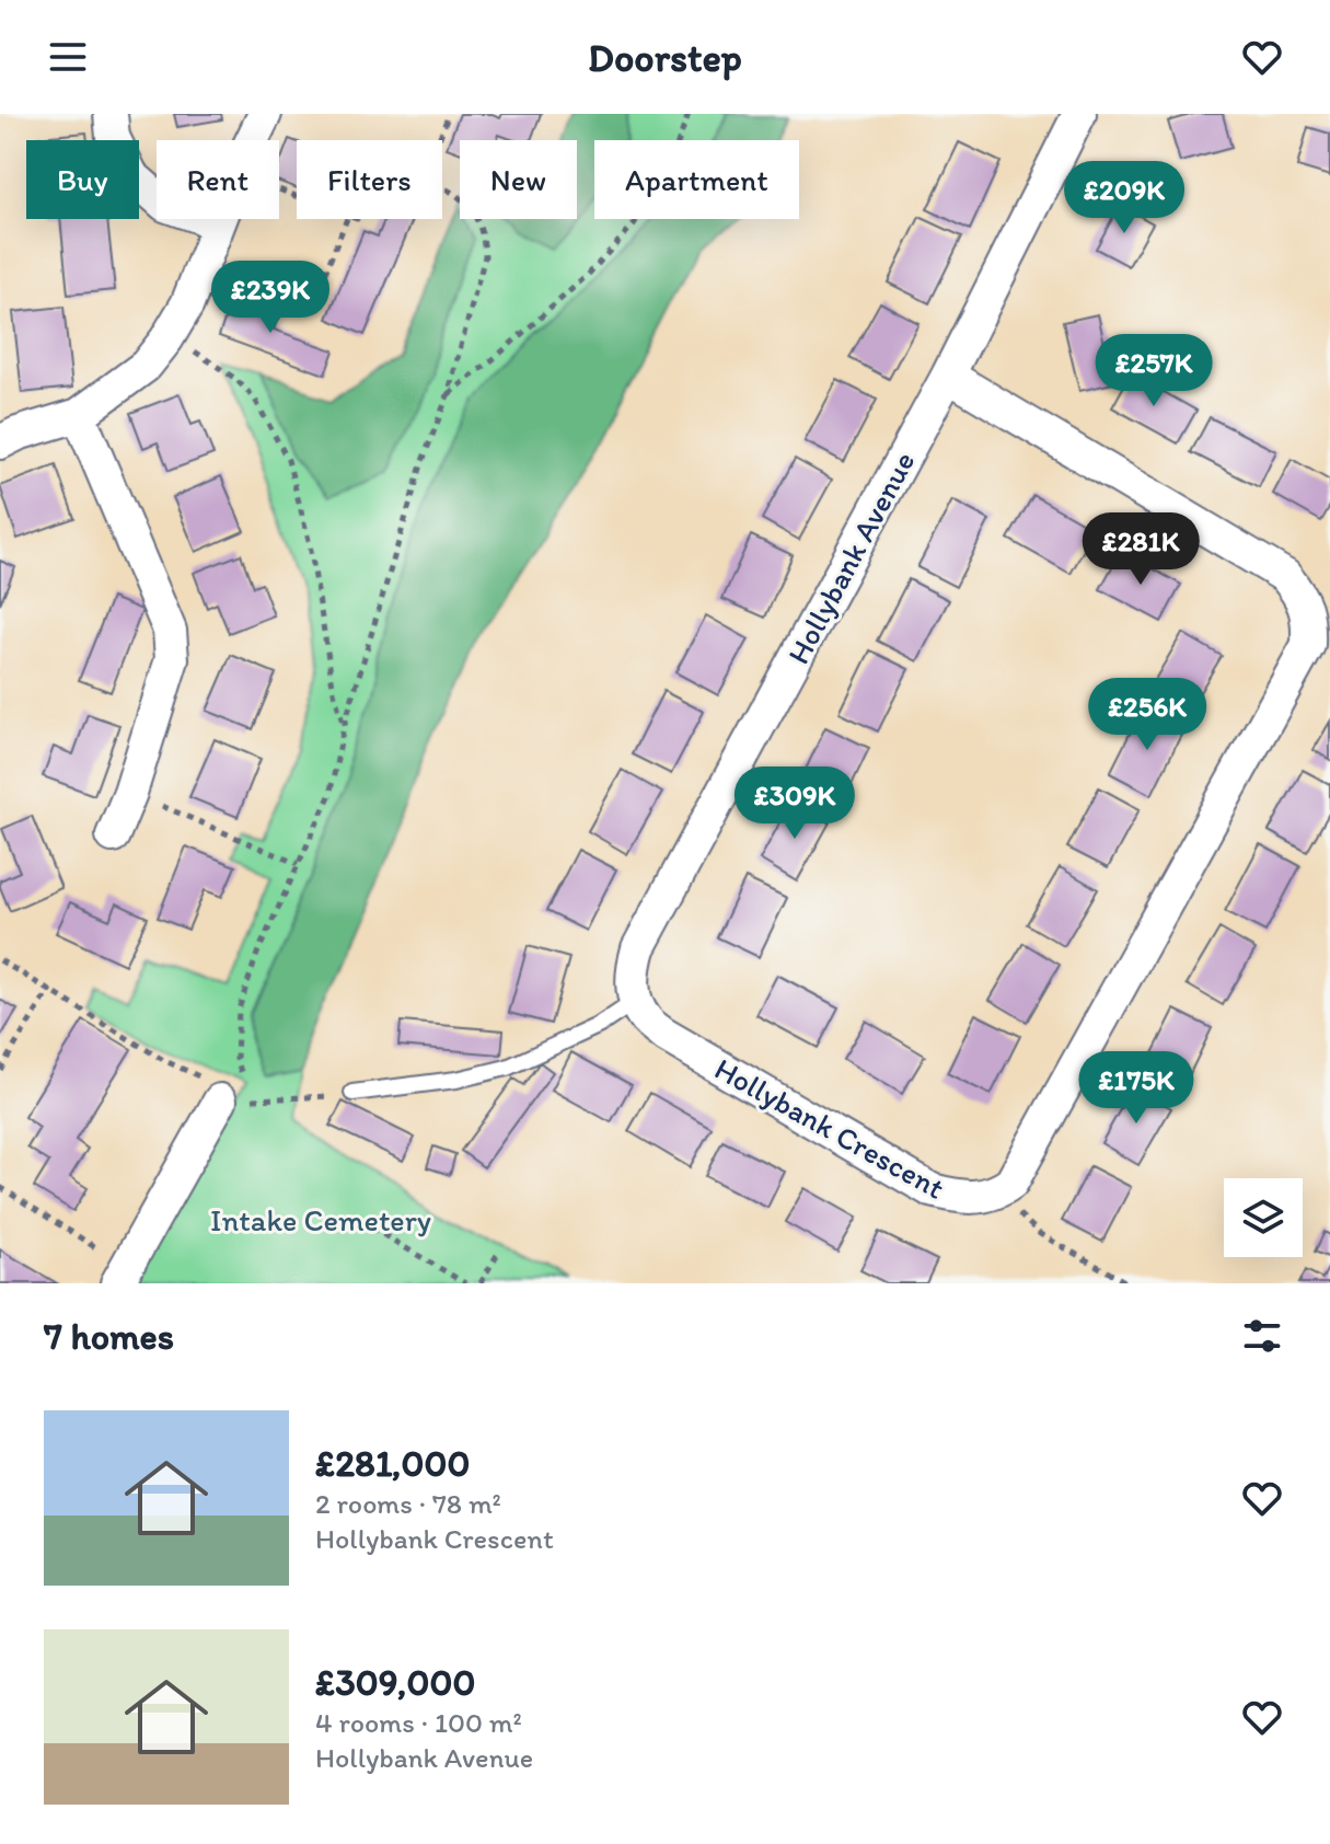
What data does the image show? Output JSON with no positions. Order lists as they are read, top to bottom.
{
  "streets": {
    "street": ["Hollybank Avenue", "Hollybank Crescent"]
  },
  "crossings": [
    ["Hollybank Avenue", "Hollybank Crescent"]
  ],
  "parks": ["Intake Cemetery"],
  "page": {
    "header": "Doorstep",
    "chip": [
      "Buy",
      "Rent",
      "Filters",
      "New",
      "Apartment"
    ],
    "price": [
      "£209K",
      "£239K",
      "£257K",
      "£281K",
      "£256K",
      "£309K",
      "£175K"
    ],
    "heading": "7 homes",
    "list": [
      {
        "name": "£281,000",
        "note": "2 rooms · 78 m² · Hollybank Crescent"
      },
      {
        "name": "£309,000",
        "note": "4 rooms · 100 m² · Hollybank Avenue"
      }
    ]
  }
}
